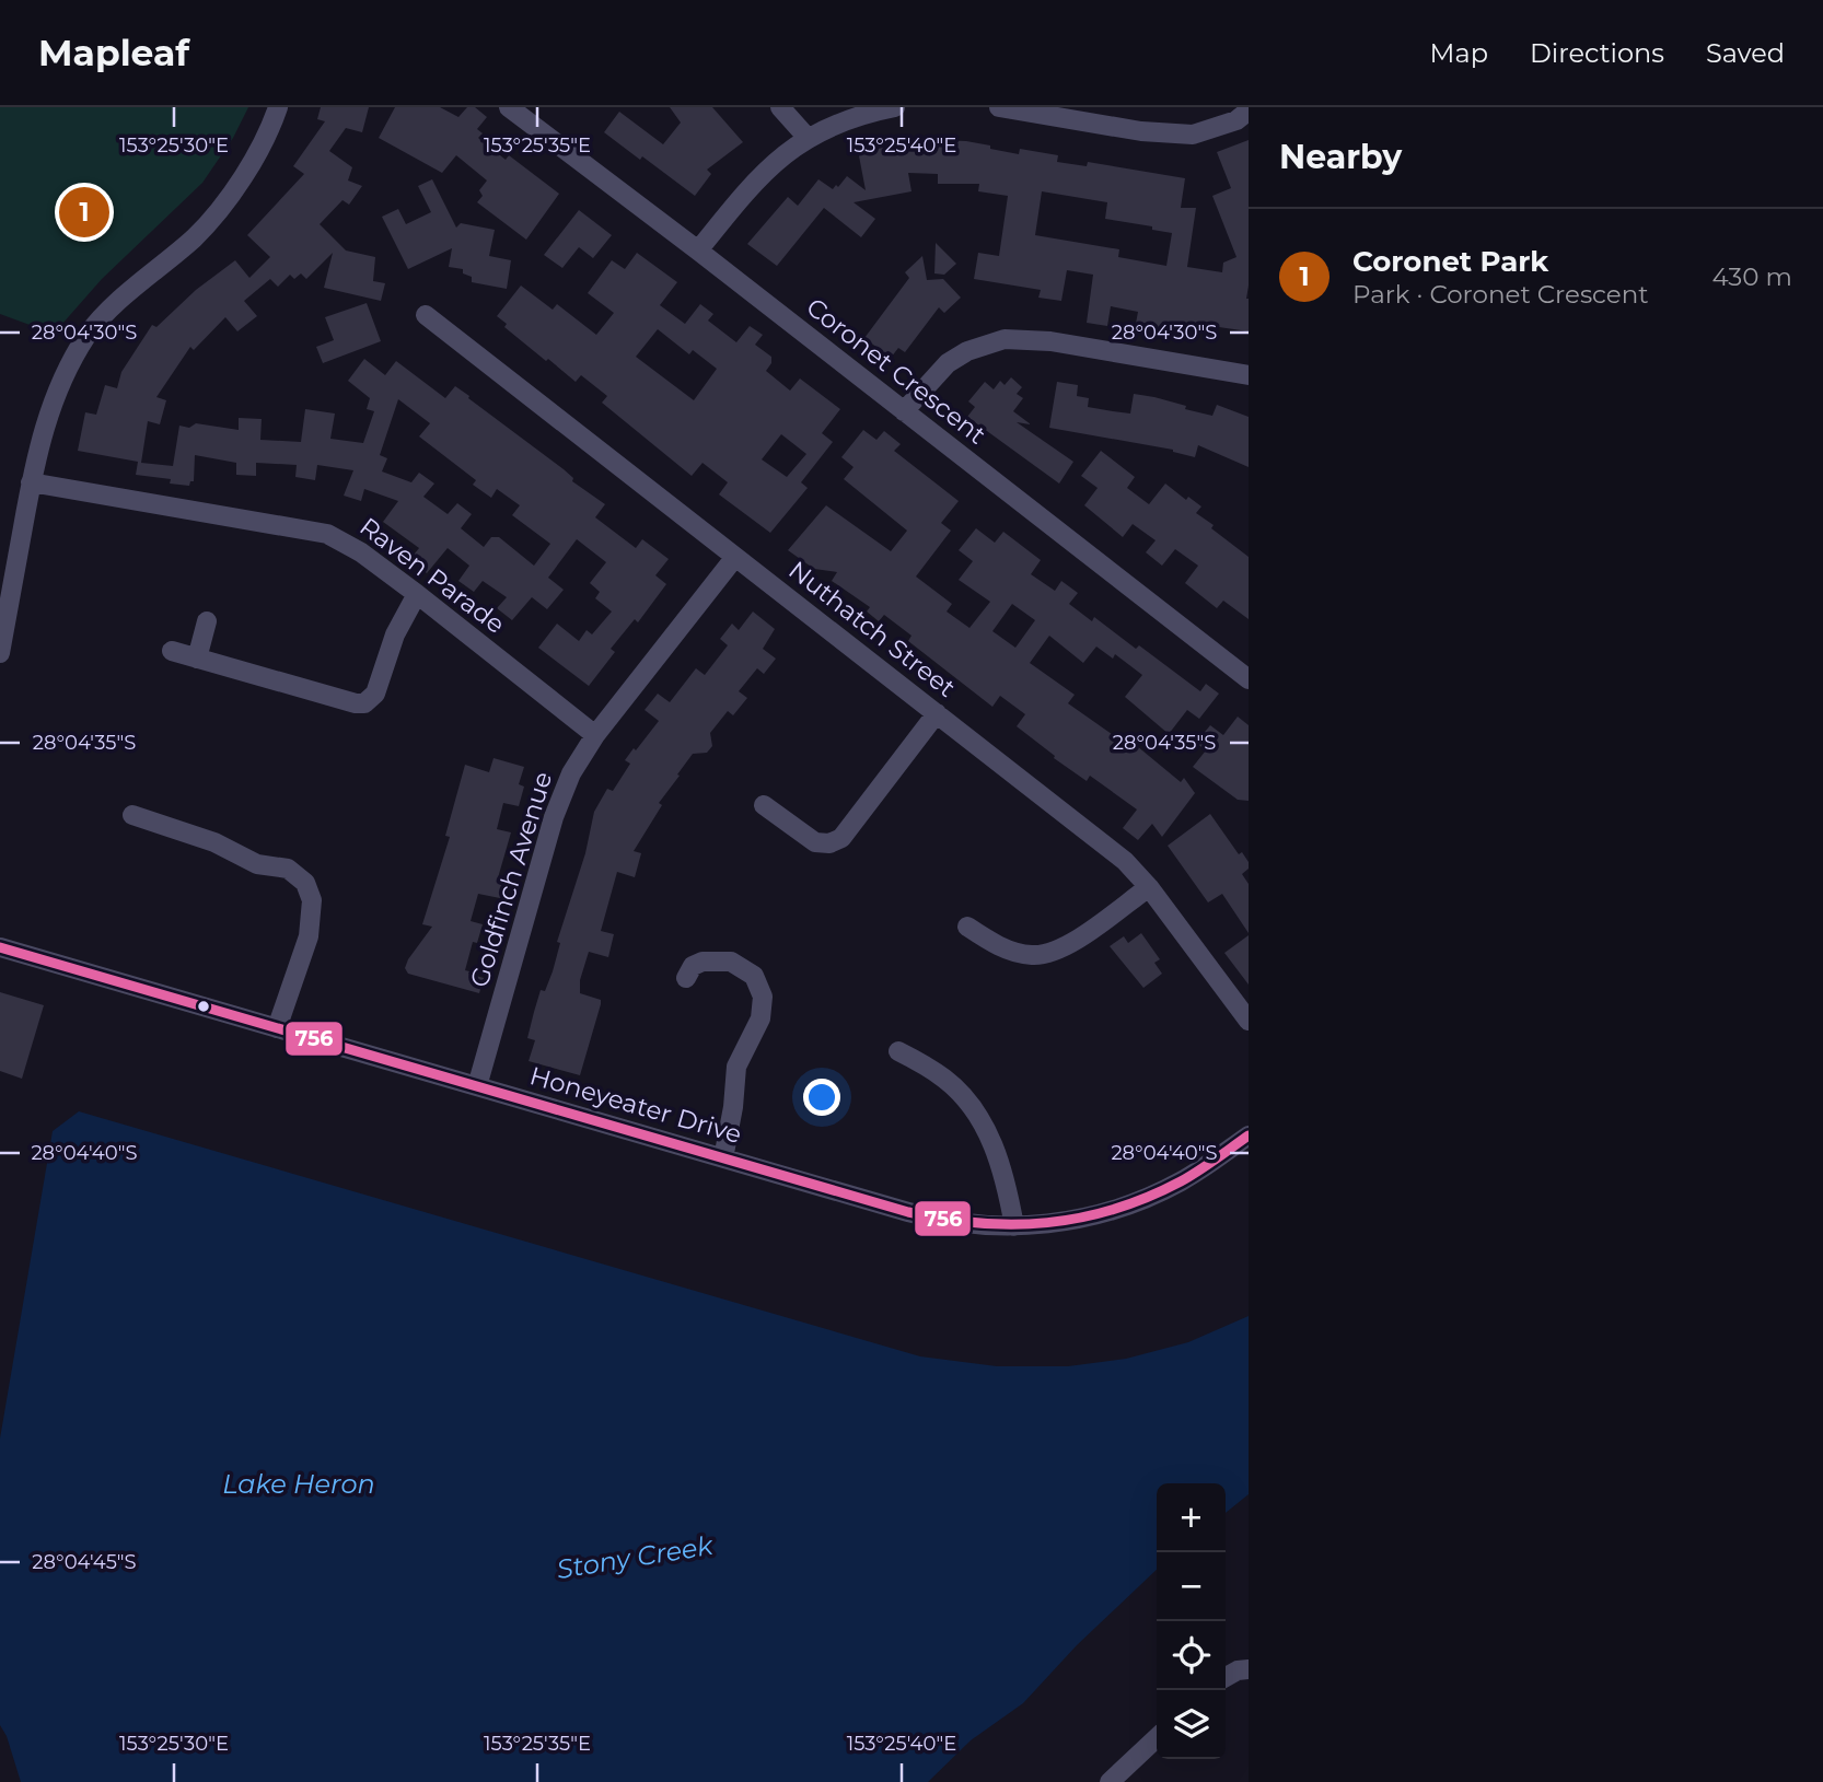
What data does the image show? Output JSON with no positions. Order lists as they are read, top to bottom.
{
  "streets": {
    "street": [
      "Coronet Crescent",
      "Raven Parade",
      "Nuthatch Street",
      "Goldfinch Avenue",
      "Honeyeater Drive"
    ]
  },
  "crossings": [
    ["Raven Parade", "Goldfinch Avenue"],
    ["Nuthatch Street", "Goldfinch Avenue"],
    ["Goldfinch Avenue", "Honeyeater Drive"]
  ],
  "water": ["Lake Heron", "Stony Creek"],
  "lines": ["transit line 756"],
  "page": {
    "header": "Mapleaf",
    "nav": ["Map", "Directions", "Saved"],
    "heading": "Nearby",
    "pins": "1",
    "list": [
      {
        "mark": "1",
        "name": "Coronet Park",
        "note": "Park · Coronet Crescent",
        "value": "430 m"
      }
    ],
    "map_buttons": ["+", "−"]
  },
  "coordinates": [
    "153°25'30\"E",
    "153°25'35\"E",
    "153°25'40\"E",
    "28°04'30\"S",
    "28°04'35\"S",
    "28°04'40\"S",
    "28°04'45\"S"
  ]
}
